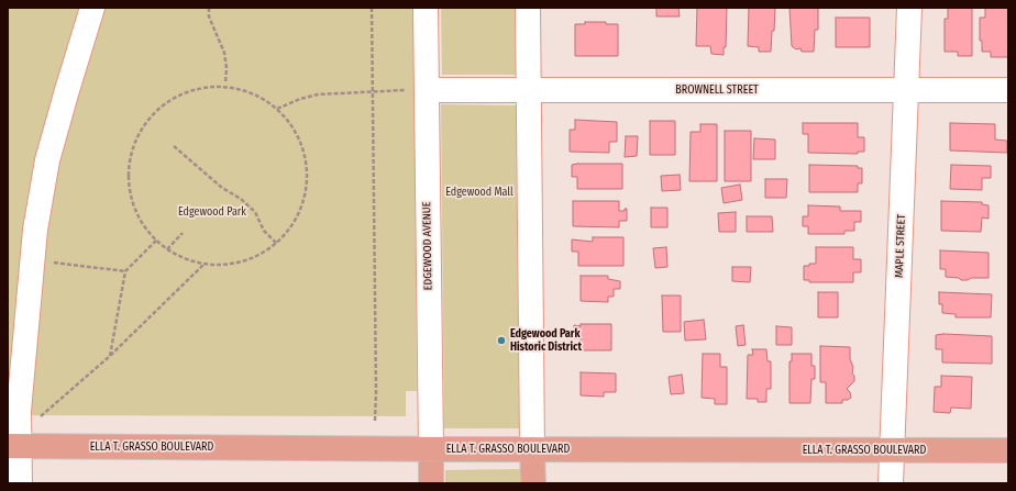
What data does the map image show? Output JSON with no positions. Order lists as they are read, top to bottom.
{
  "streets": {
    "main road": ["EDGEWOOD AVENUE", "ELLA T. GRASSO BOULEVARD"],
    "street": ["BROWNELL STREET", "MAPLE STREET"]
  },
  "crossings": [
    ["BROWNELL STREET", "EDGEWOOD AVENUE"],
    ["BROWNELL STREET", "MAPLE STREET"],
    ["EDGEWOOD AVENUE", "ELLA T. GRASSO BOULEVARD"],
    ["MAPLE STREET", "ELLA T. GRASSO BOULEVARD"]
  ],
  "parks": ["Edgewood Mall", "Edgewood Park"],
  "places": ["Edgewood Park Historic District"]
}
